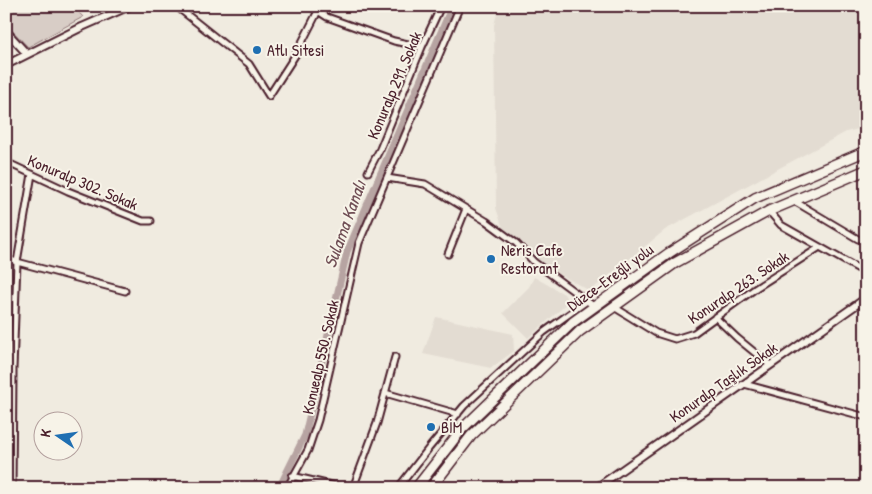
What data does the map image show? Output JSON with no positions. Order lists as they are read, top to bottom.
{
  "streets": {
    "highway": ["Düzce-Ereğli yolu"],
    "street": [
      "Konuralp 291. Sokak",
      "Konuralp 302. Sokak",
      "Konuralp 263. Sokak",
      "Konuealp 550. Sokak",
      "Konuralp Taşlık Sokak"
    ]
  },
  "crossings": [
    ["Düzce-Ereğli yolu", "Konuralp 263. Sokak"]
  ],
  "water": ["Sulama Kanalı"],
  "places": ["Atlı Sitesi", "Neris Cafe Restorant", "BİM"],
  "north": "left"
}
